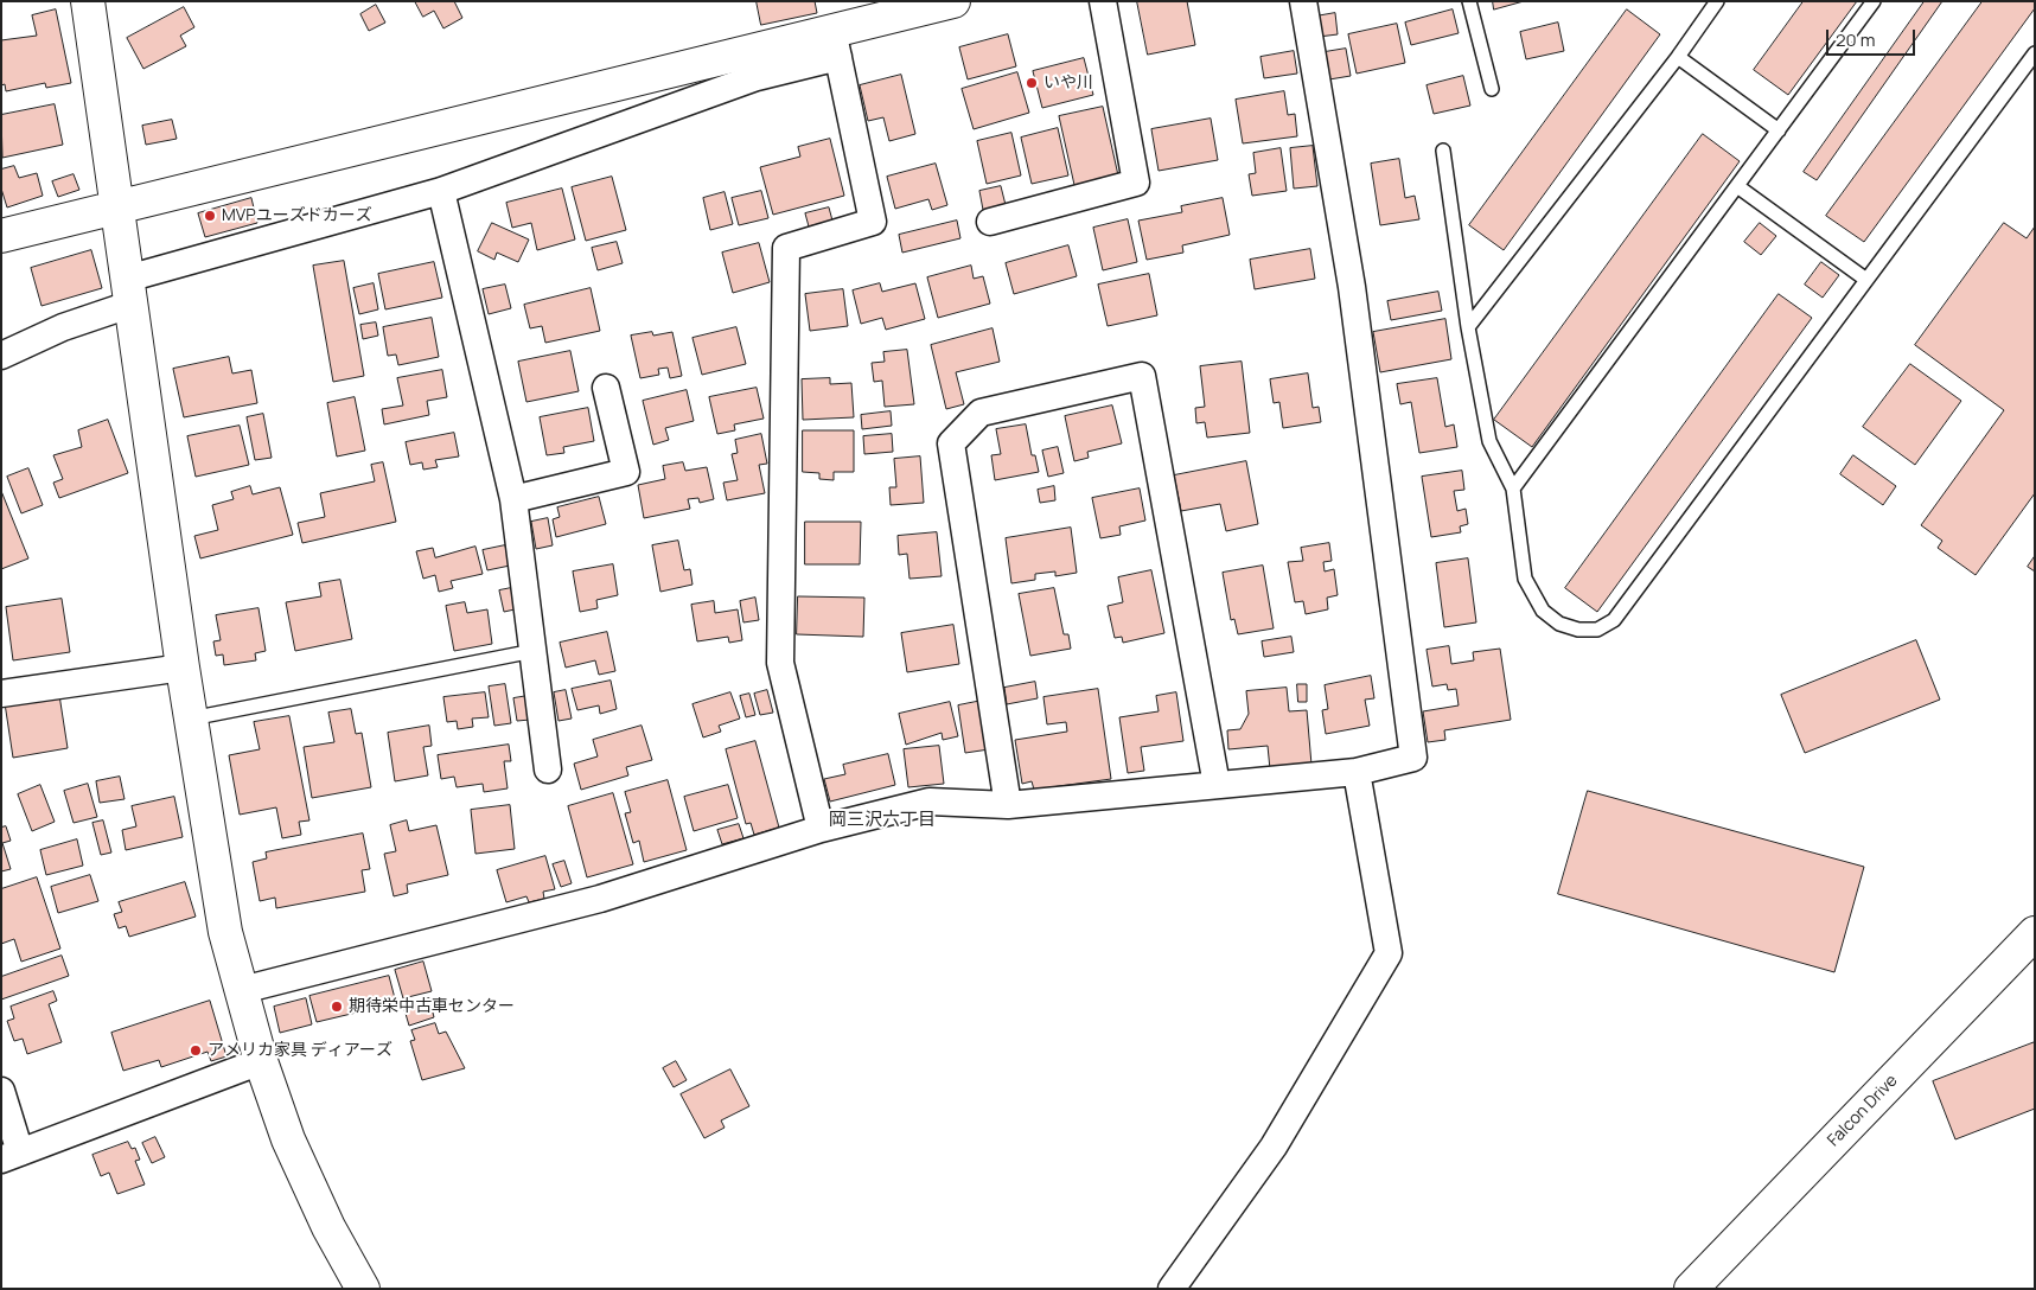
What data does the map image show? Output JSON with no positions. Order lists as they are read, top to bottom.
{
  "streets": {
    "street": ["Falcon Drive"]
  },
  "districts": ["岡三沢六丁目"],
  "places": [
    "いや川",
    "MVPユーズドカーズ",
    "期待栄中古車センター",
    "アメリカ家具 ディアーズ"
  ],
  "scale_bar": "20 m"
}
